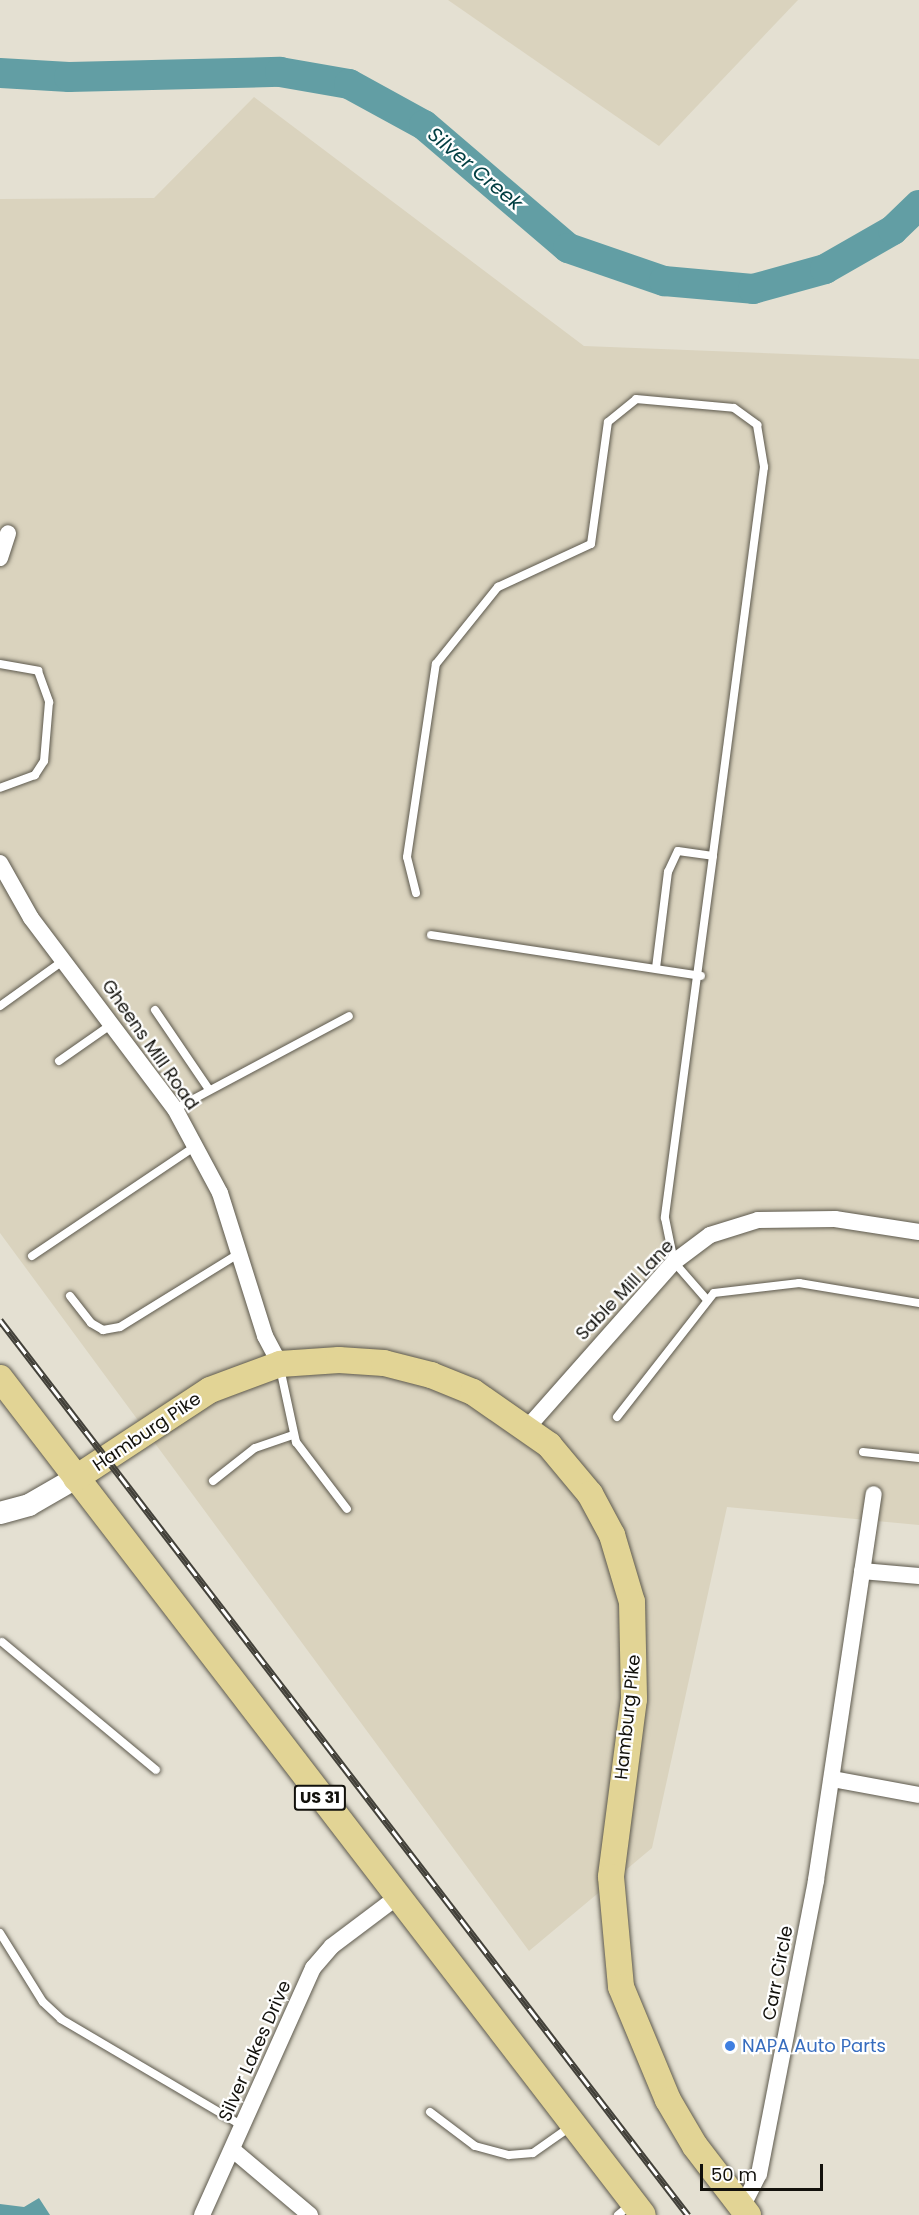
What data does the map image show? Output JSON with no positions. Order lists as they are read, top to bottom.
{
  "streets": {
    "main road": ["Hamburg Pike", "US 31"],
    "street": [
      "Gheens Mill Road",
      "Sable Mill Lane",
      "Carr Circle",
      "Silver Lakes Drive"
    ]
  },
  "crossings": [
    ["Gheens Mill Road", "Hamburg Pike"],
    ["Sable Mill Lane", "Hamburg Pike"],
    ["Hamburg Pike", "US 31"],
    ["Hamburg Pike", "Carr Circle"],
    ["US 31", "Silver Lakes Drive"]
  ],
  "water": ["Silver Creek"],
  "places": ["NAPA Auto Parts"],
  "scale_bar": "50 m"
}
